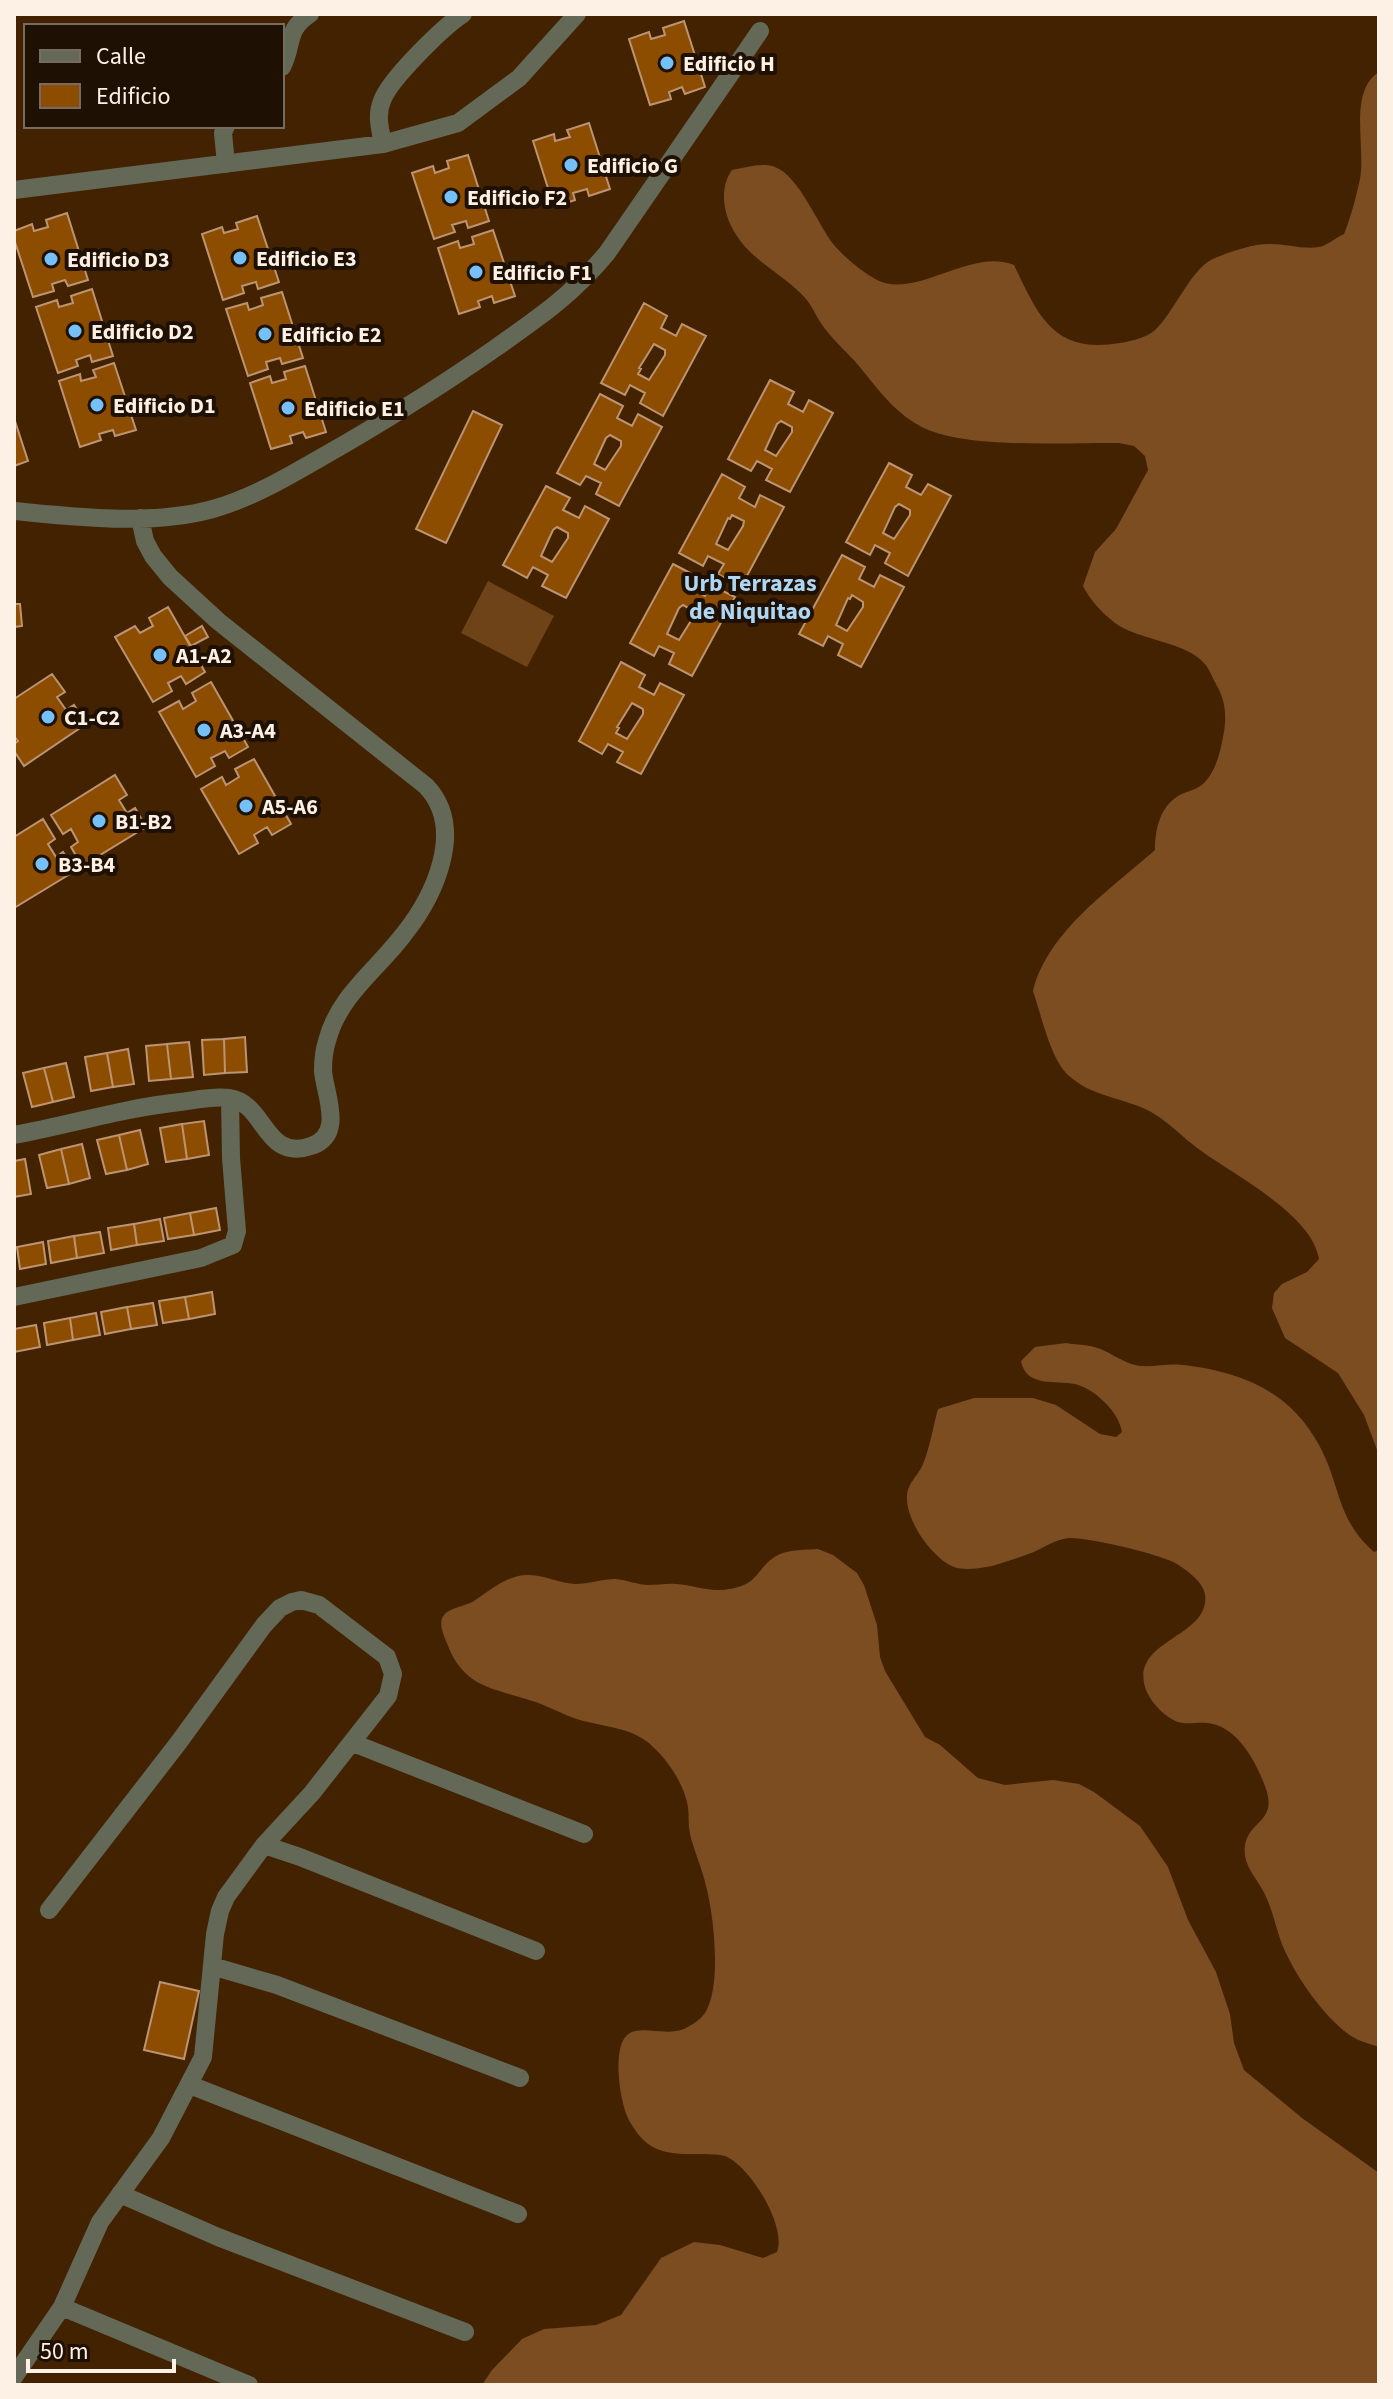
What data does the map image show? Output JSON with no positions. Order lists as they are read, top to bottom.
{
  "districts": ["Urb Terrazas de Niquitao"],
  "places": [
    "Edificio H",
    "Edificio G",
    "Edificio F2",
    "Edificio E3",
    "Edificio D3",
    "Edificio F1",
    "Edificio D2",
    "Edificio E2",
    "Edificio D1",
    "Edificio E1",
    "A1-A2",
    "C1-C2",
    "A3-A4",
    "A5-A6",
    "B1-B2",
    "B3-B4"
  ],
  "legend": ["Calle", "Edificio"],
  "scale_bar": "50 m"
}
